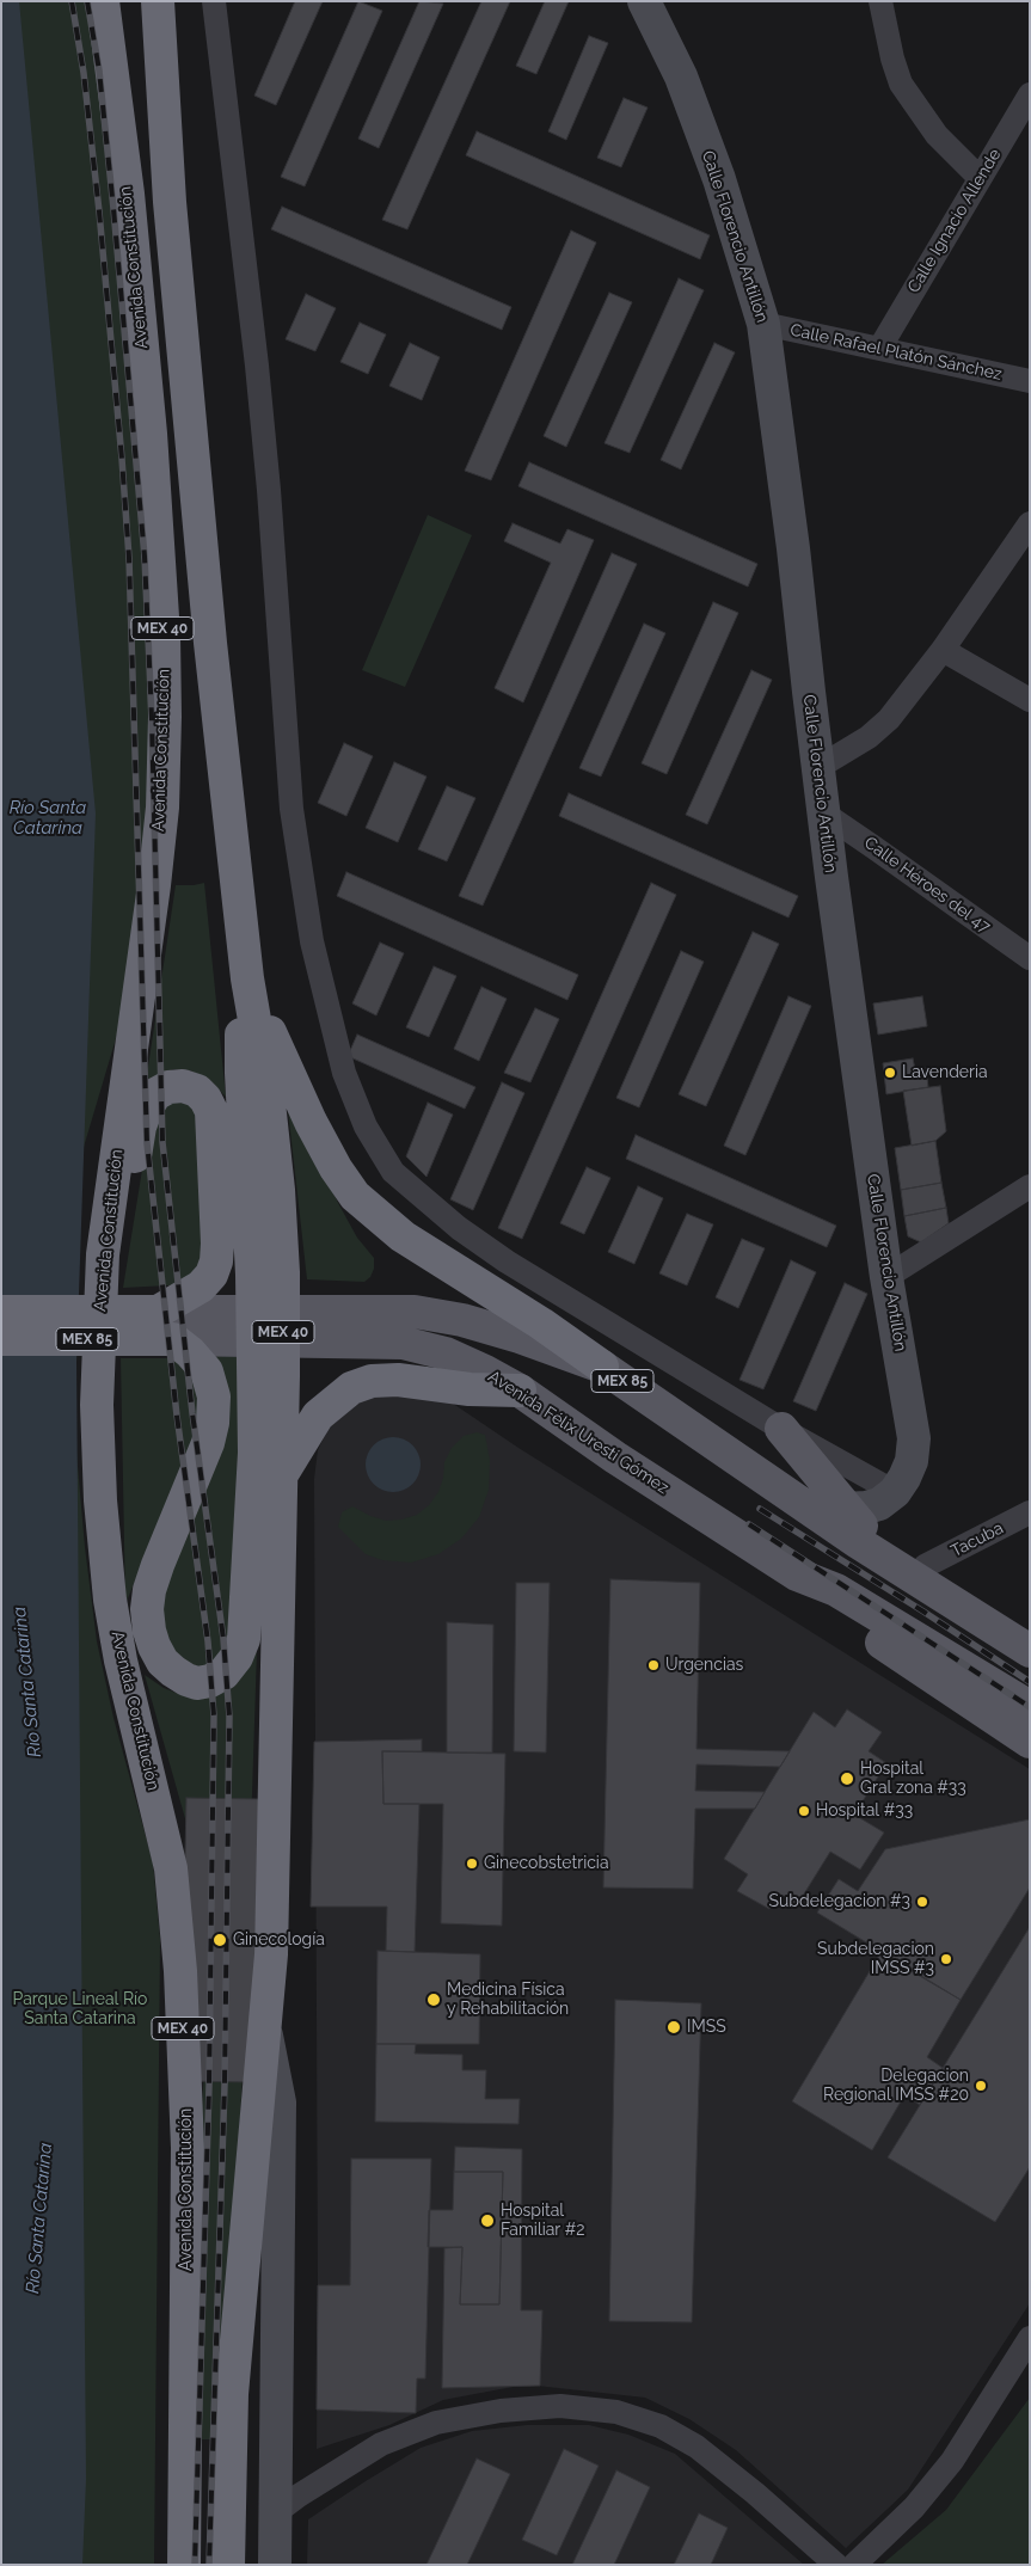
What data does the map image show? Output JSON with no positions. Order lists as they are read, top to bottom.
{
  "streets": {
    "highway": [
      "Avenida Constitución",
      "MEX 40",
      "MEX 85",
      "Avenida Félix Uresti Gómez"
    ],
    "street": [
      "Calle Ignacio Allende",
      "Calle Florencio Antillón",
      "Calle Rafael Platón Sánchez",
      "Calle Héroes del 47",
      "Tacuba"
    ]
  },
  "crossings": [
    ["Calle Ignacio Allende", "Calle Rafael Platón Sánchez"],
    ["Calle Florencio Antillón", "Calle Rafael Platón Sánchez"],
    ["Calle Florencio Antillón", "Calle Héroes del 47"]
  ],
  "water": ["Río Santa Catarina"],
  "parks": ["Parque Lineal Río Santa Catarina"],
  "places": [
    "Lavenderia",
    "Urgencias",
    "Hospital Gral zona #33",
    "Hospital #33",
    "Ginecobstetricia",
    "Subdelegacion #3",
    "Ginecología",
    "Subdelegacion IMSS #3",
    "Medicina Física y Rehabilitación",
    "IMSS",
    "Delegacion Regional IMSS #20",
    "Hospital Familiar #2"
  ]
}
